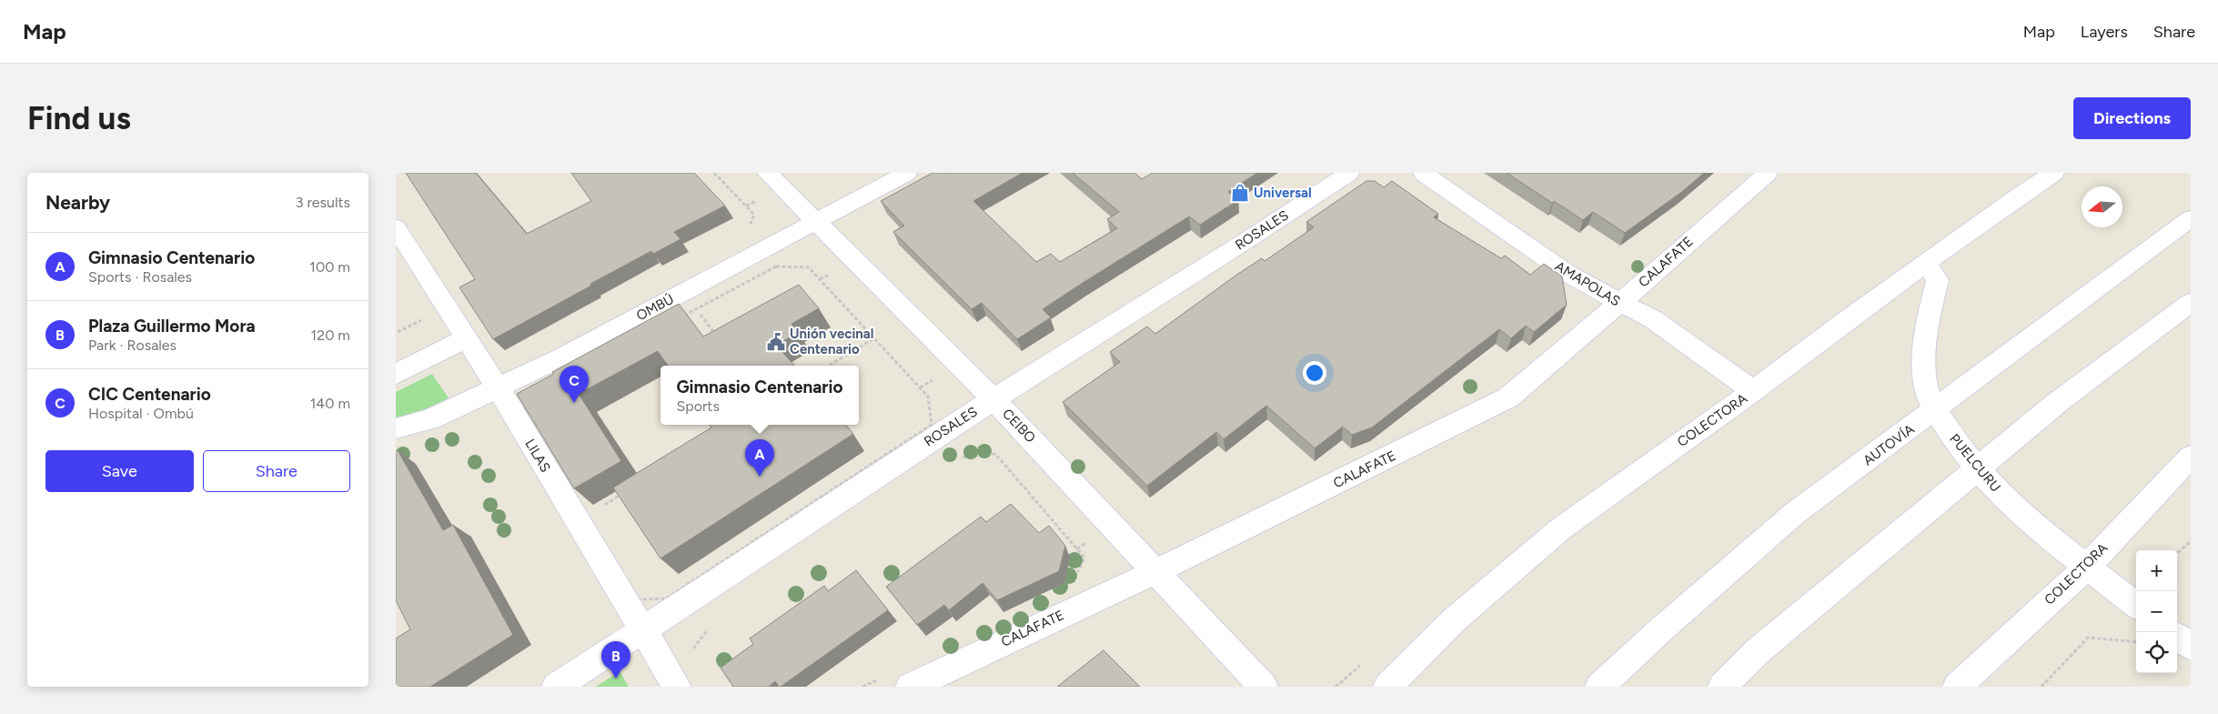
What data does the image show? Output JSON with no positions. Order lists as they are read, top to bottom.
{
  "streets": {
    "street": [
      "ROSALES",
      "CALAFATE",
      "AMAPOLAS",
      "OMBÚ",
      "COLECTORA",
      "CEIBO",
      "AUTOVÍA",
      "LILAS",
      "PUELCURU"
    ]
  },
  "crossings": [
    ["ROSALES", "CEIBO"],
    ["ROSALES", "LILAS"],
    ["CALAFATE", "AMAPOLAS"],
    ["CALAFATE", "CEIBO"],
    ["AMAPOLAS", "COLECTORA"],
    ["OMBÚ", "CEIBO"],
    ["OMBÚ", "LILAS"],
    ["COLECTORA", "PUELCURU"],
    ["AUTOVÍA", "PUELCURU"]
  ],
  "places": {
    "shop": ["Universal"],
    "public building": ["Unión vecinal Centenario"]
  },
  "north": "left",
  "page": {
    "header": "Map",
    "nav": ["Map", "Layers", "Share"],
    "buttons": [
      "Directions",
      ["Save", "Share"]
    ],
    "title": "Find us",
    "heading": ["Nearby", "3 results"],
    "list": [
      {
        "mark": "A",
        "name": "Gimnasio Centenario",
        "note": "Sports · Rosales",
        "value": "100 m"
      },
      {
        "mark": "B",
        "name": "Plaza Guillermo Mora",
        "note": "Park · Rosales",
        "value": "120 m"
      },
      {
        "mark": "C",
        "name": "CIC Centenario",
        "note": "Hospital · Ombú",
        "value": "140 m"
      }
    ],
    "popup": ["Gimnasio Centenario", "Sports"],
    "pins": ["C", "A", "B"],
    "map_buttons": ["+", "−"]
  }
}
